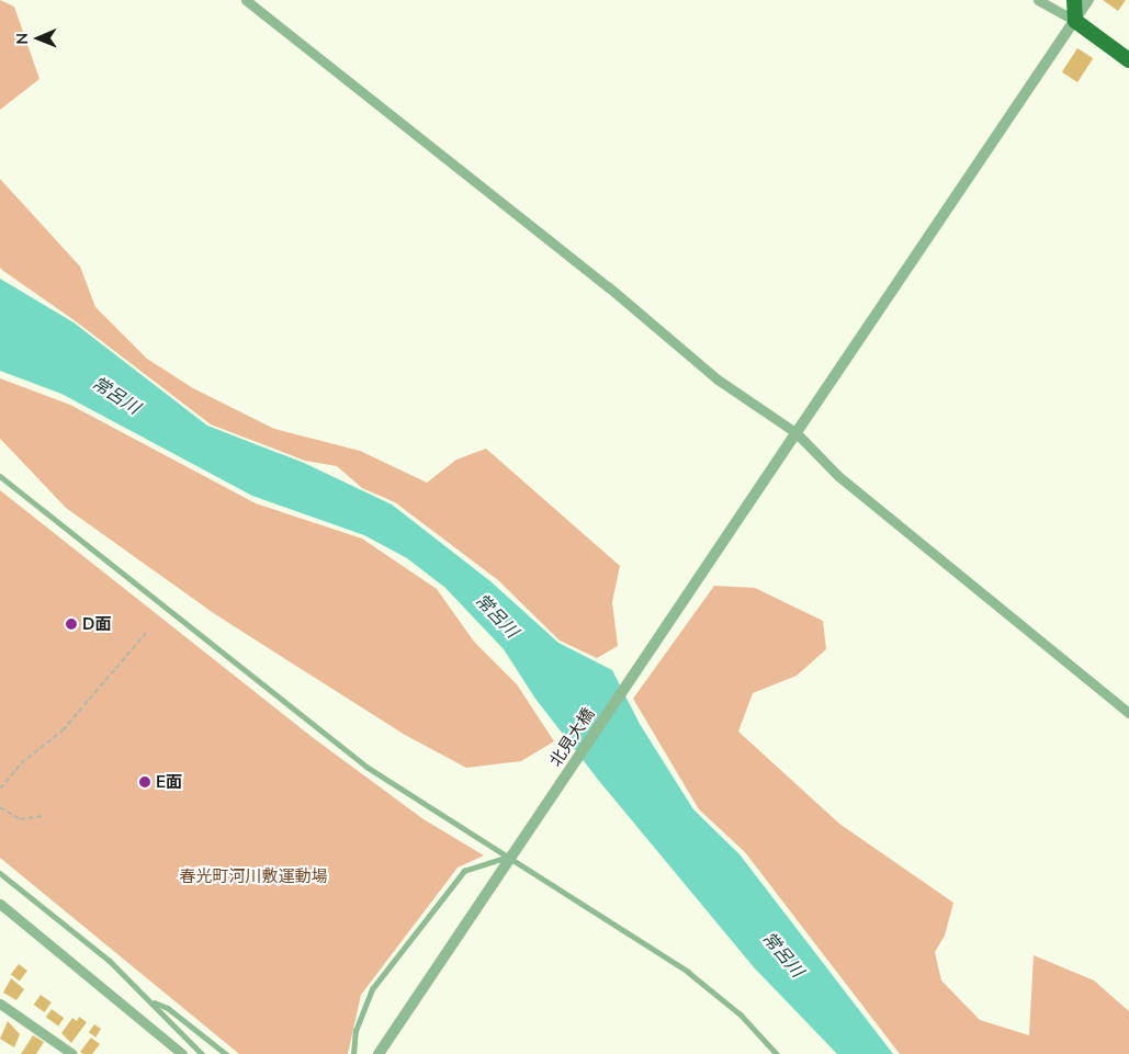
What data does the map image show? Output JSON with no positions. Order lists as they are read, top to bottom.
{
  "streets": {
    "street": ["北見大橋"]
  },
  "water": ["常呂川"],
  "parks": ["春光町河川敷運動場"],
  "places": ["D面", "E面"],
  "north": "left"
}
